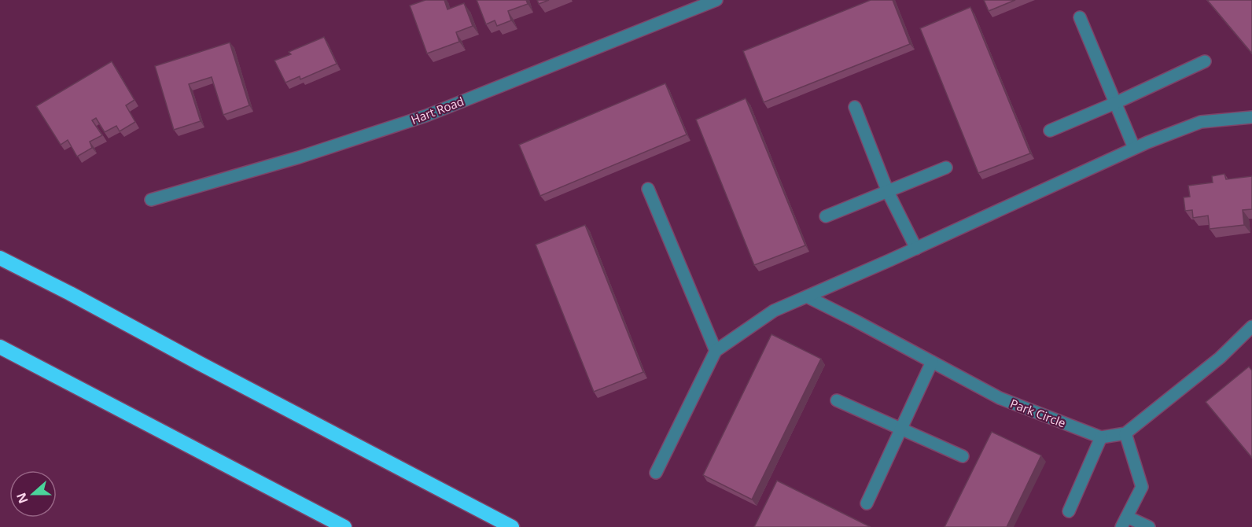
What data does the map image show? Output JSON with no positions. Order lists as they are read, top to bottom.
{
  "streets": {
    "street": ["Hart Road", "Park Circle"]
  },
  "north": "left"
}
